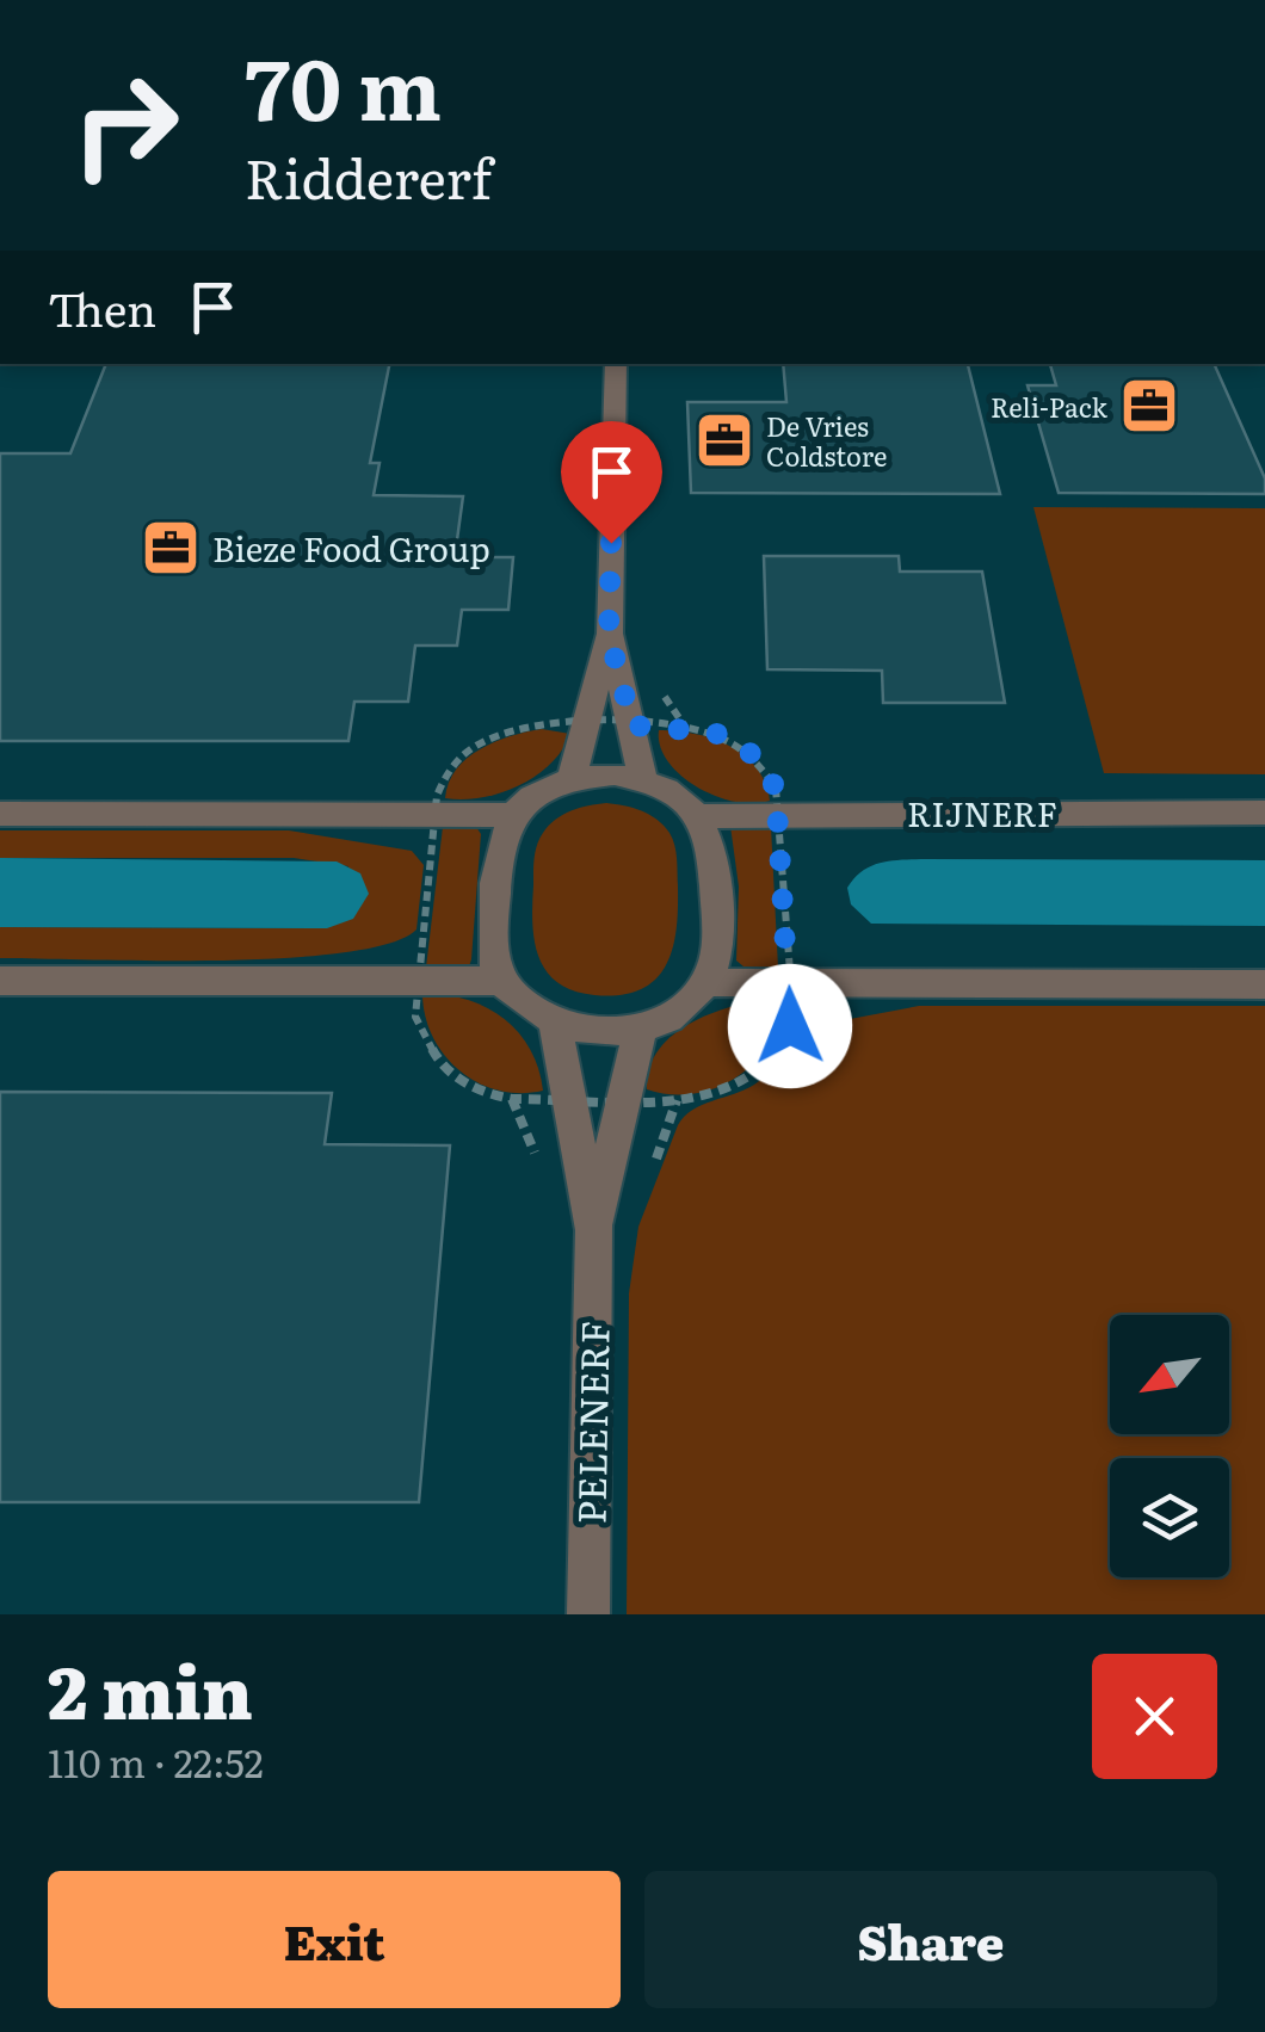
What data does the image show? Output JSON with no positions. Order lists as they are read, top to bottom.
{
  "streets": {
    "street": ["RIJNERF", "PELENERF"]
  },
  "crossings": [
    ["RIJNERF", "PELENERF"]
  ],
  "places": {
    "office": ["Reli-Pack", "De Vries Coldstore", "Bieze Food Group"]
  },
  "north": "bottom left",
  "page": {
    "turn": ["70 m", "Riddererf"],
    "then": "Then",
    "heading": ["2 min", "110 m · 22:52"],
    "buttons": ["Exit", "Share"]
  }
}
